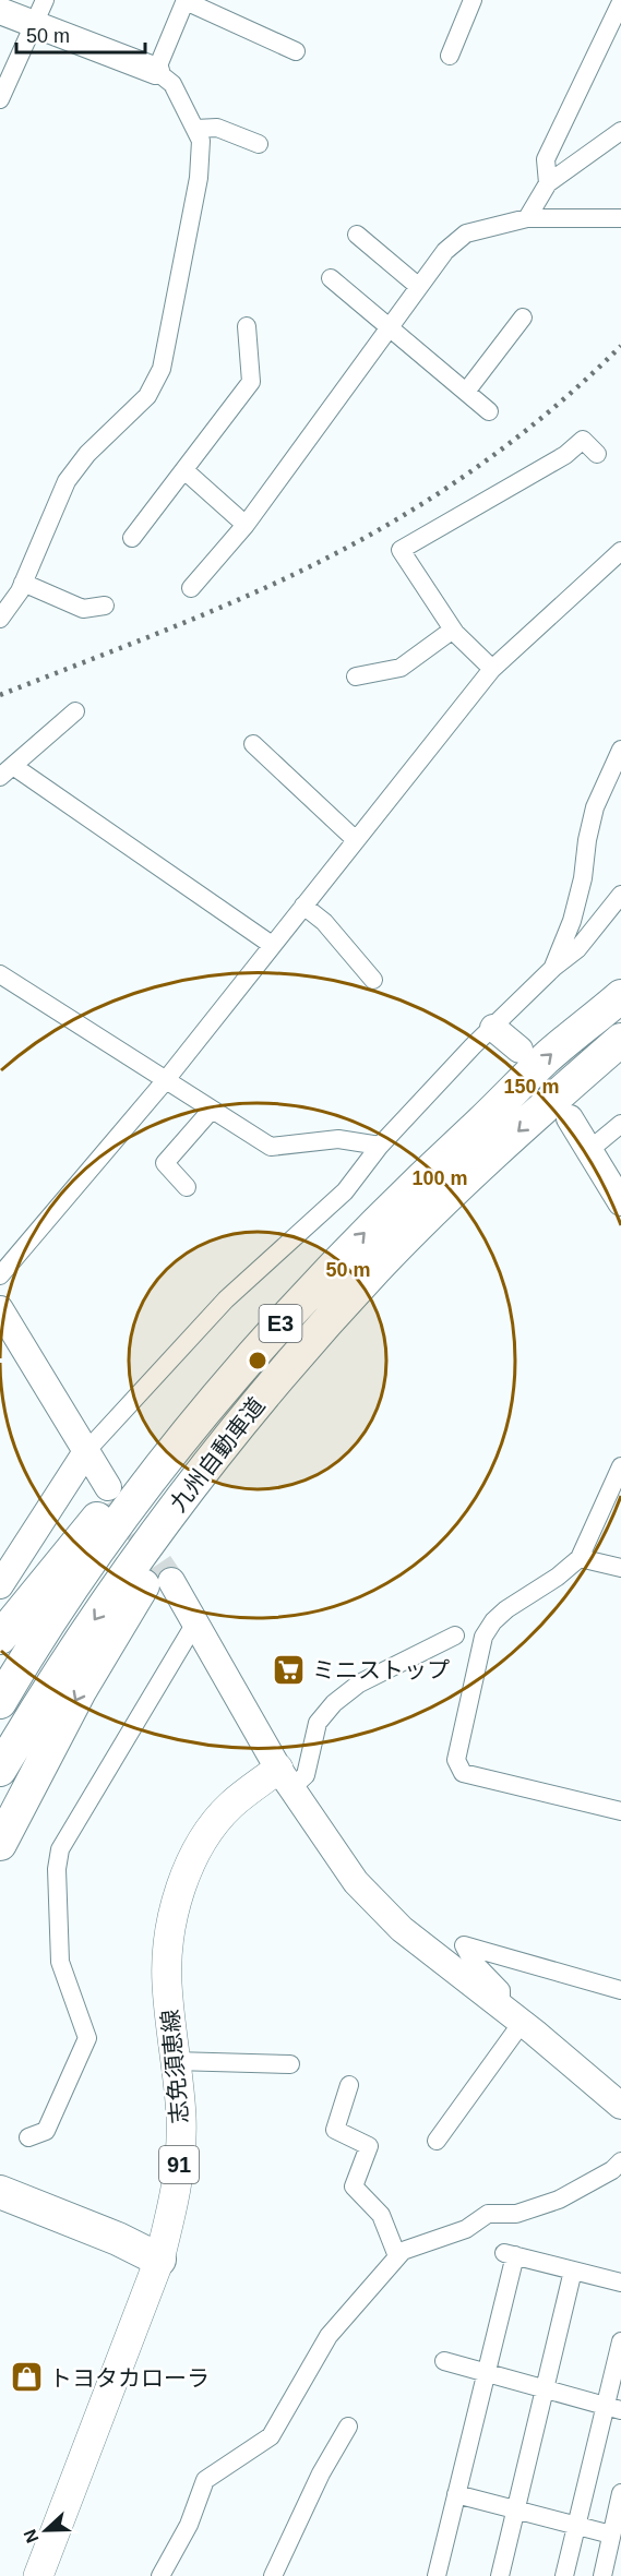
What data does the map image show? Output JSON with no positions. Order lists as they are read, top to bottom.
{
  "streets": {
    "highway": ["E3", "九州自動車道"],
    "main road": ["志免須恵線", "91"]
  },
  "places": {
    "supermarket": ["ミニストップ"],
    "shop": ["トヨタカローラ"]
  },
  "scale_bar": "50 m",
  "north": "left",
  "rings": ["150 m", "100 m", "50 m"]
}
